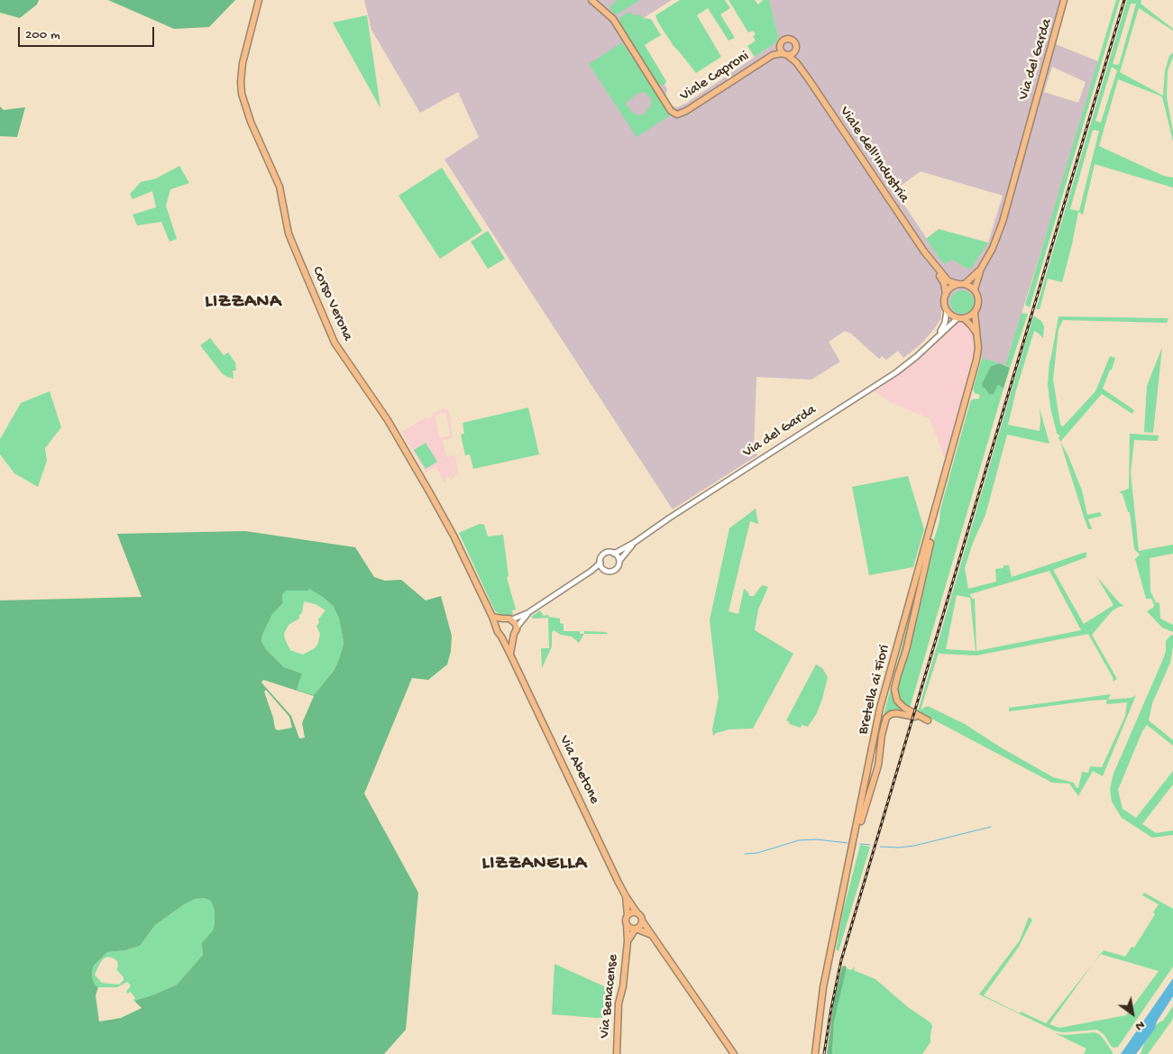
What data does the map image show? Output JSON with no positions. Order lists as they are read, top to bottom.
{
  "streets": {
    "main road": [
      "Via del Garda",
      "Viale Caproni",
      "Viale dell'Industria",
      "Corso Verona",
      "Bretella ai Fiori",
      "Via Abetone",
      "Via Benacense"
    ]
  },
  "crossings": [
    ["Via del Garda", "Viale dell'Industria"],
    ["Via del Garda", "Bretella ai Fiori"],
    ["Viale Caproni", "Viale dell'Industria"],
    ["Viale dell'Industria", "Bretella ai Fiori"],
    ["Corso Verona", "Via Abetone"]
  ],
  "districts": ["LIZZANA", "LIZZANELLA"],
  "scale_bar": "200 m",
  "north": "bottom right"
}
